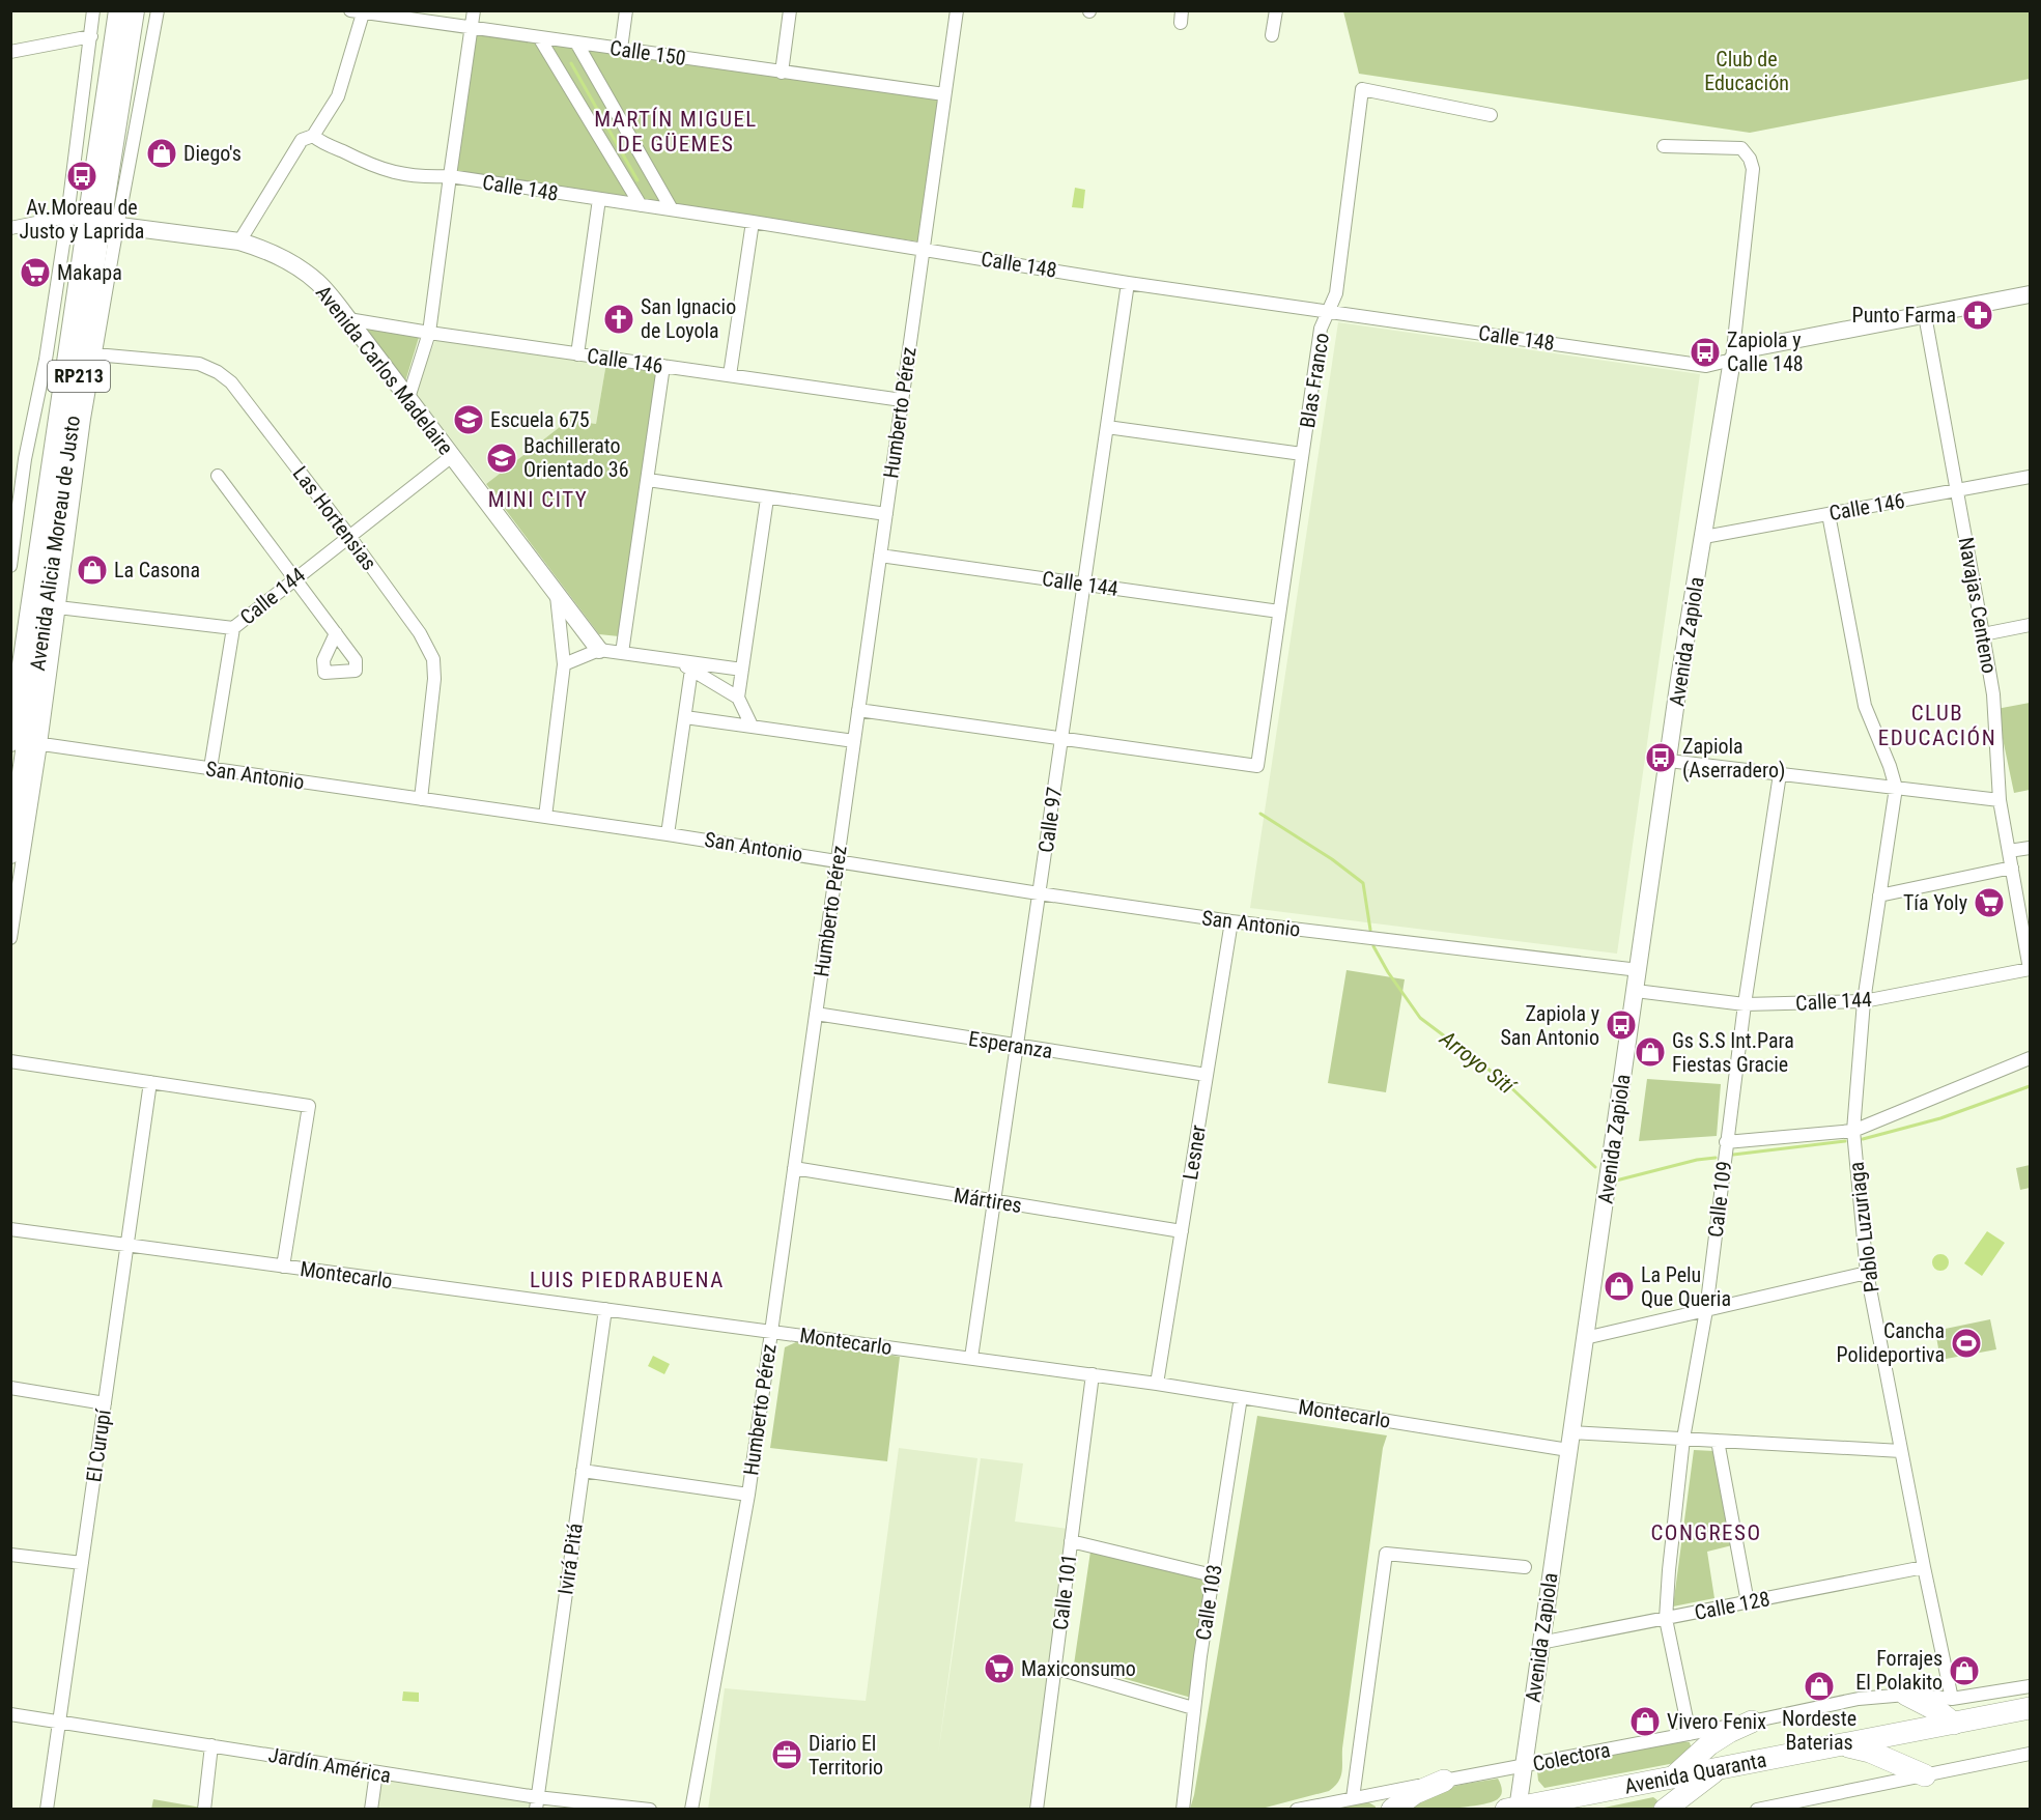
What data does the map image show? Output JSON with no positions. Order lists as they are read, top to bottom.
{
  "streets": {
    "highway": ["Avenida Quaranta"],
    "main road": [
      "Avenida Carlos Madelaire",
      "RP213",
      "Avenida Alicia Moreau de Justo",
      "Avenida Zapiola"
    ],
    "street": [
      "Calle 150",
      "Calle 148",
      "Calle 146",
      "Blas Franco",
      "Humberto Pérez",
      "Las Hortensias",
      "Calle 144",
      "Navajas Centeno",
      "San Antonio",
      "Calle 97",
      "Esperanza",
      "Lesner",
      "Calle 109",
      "Mártires",
      "Pablo Luzuriaga",
      "Montecarlo",
      "El Curupí",
      "Ivirá Pitá",
      "Calle 101",
      "Calle 103",
      "Calle 128",
      "Colectora",
      "Jardín América"
    ]
  },
  "crossings": [
    ["Calle 150", "Humberto Pérez"],
    ["Calle 148", "Blas Franco"],
    ["Calle 148", "Humberto Pérez"],
    ["Calle 148", "Avenida Zapiola"],
    ["Calle 148", "Calle 97"],
    ["Calle 146", "Avenida Carlos Madelaire"],
    ["Calle 146", "Humberto Pérez"],
    ["Calle 146", "Navajas Centeno"],
    ["Calle 146", "Avenida Zapiola"],
    ["Avenida Carlos Madelaire", "Avenida Alicia Moreau de Justo"],
    ["Avenida Carlos Madelaire", "Calle 144"],
    ["Blas Franco", "Calle 144"],
    ["Blas Franco", "Calle 97"],
    ["Humberto Pérez", "Calle 144"],
    ["Humberto Pérez", "San Antonio"],
    ["Humberto Pérez", "Esperanza"],
    ["Humberto Pérez", "Mártires"],
    ["Humberto Pérez", "Montecarlo"],
    ["Las Hortensias", "Calle 144"],
    ["Las Hortensias", "San Antonio"],
    ["Avenida Alicia Moreau de Justo", "San Antonio"],
    ["Calle 144", "Navajas Centeno"],
    ["Calle 144", "Avenida Zapiola"],
    ["Calle 144", "Calle 97"],
    ["Calle 144", "Calle 109"],
    ["Calle 144", "Pablo Luzuriaga"],
    ["Avenida Zapiola", "San Antonio"],
    ["Avenida Zapiola", "Montecarlo"],
    ["Avenida Zapiola", "Calle 128"],
    ["Avenida Zapiola", "Colectora"],
    ["Avenida Zapiola", "Avenida Quaranta"],
    ["San Antonio", "Calle 97"],
    ["San Antonio", "Lesner"],
    ["Calle 97", "Esperanza"],
    ["Calle 97", "Mártires"],
    ["Calle 97", "Montecarlo"],
    ["Esperanza", "Lesner"],
    ["Lesner", "Mártires"],
    ["Lesner", "Montecarlo"],
    ["Calle 109", "Montecarlo"],
    ["Calle 109", "Calle 128"],
    ["Calle 109", "Colectora"],
    ["Pablo Luzuriaga", "Montecarlo"],
    ["Pablo Luzuriaga", "Calle 128"],
    ["Pablo Luzuriaga", "Colectora"],
    ["Montecarlo", "El Curupí"],
    ["Montecarlo", "Ivirá Pitá"],
    ["Montecarlo", "Calle 101"],
    ["Montecarlo", "Calle 103"],
    ["El Curupí", "Jardín América"],
    ["Ivirá Pitá", "Jardín América"]
  ],
  "districts": [
    "MARTÍN MIGUEL DE GÜEMES",
    "MINI CITY",
    "CLUB EDUCACIÓN",
    "LUIS PIEDRABUENA",
    "CONGRESO"
  ],
  "water": ["Arroyo Sití"],
  "parks": ["Club de Educación"],
  "places": {
    "shop": [
      "Diego's",
      "La Casona",
      "Gs S.S Int.Para Fiestas Gracie",
      "La Pelu Que Queria",
      "Forrajes El Polakito",
      "Nordeste Baterias",
      "Vivero Fenix"
    ],
    "bus stop": [
      "Av.Moreau de Justo y Laprida",
      "Zapiola y Calle 148",
      "Zapiola (Aserradero)",
      "Zapiola y San Antonio"
    ],
    "supermarket": ["Makapa", "Tía Yoly", "Maxiconsumo"],
    "pharmacy": ["Punto Farma"],
    "church": ["San Ignacio de Loyola"],
    "school or university": ["Escuela 675", "Bachillerato Orientado 36"],
    "sports": ["Cancha Polideportiva"],
    "office": ["Diario El Territorio"]
  }
}
